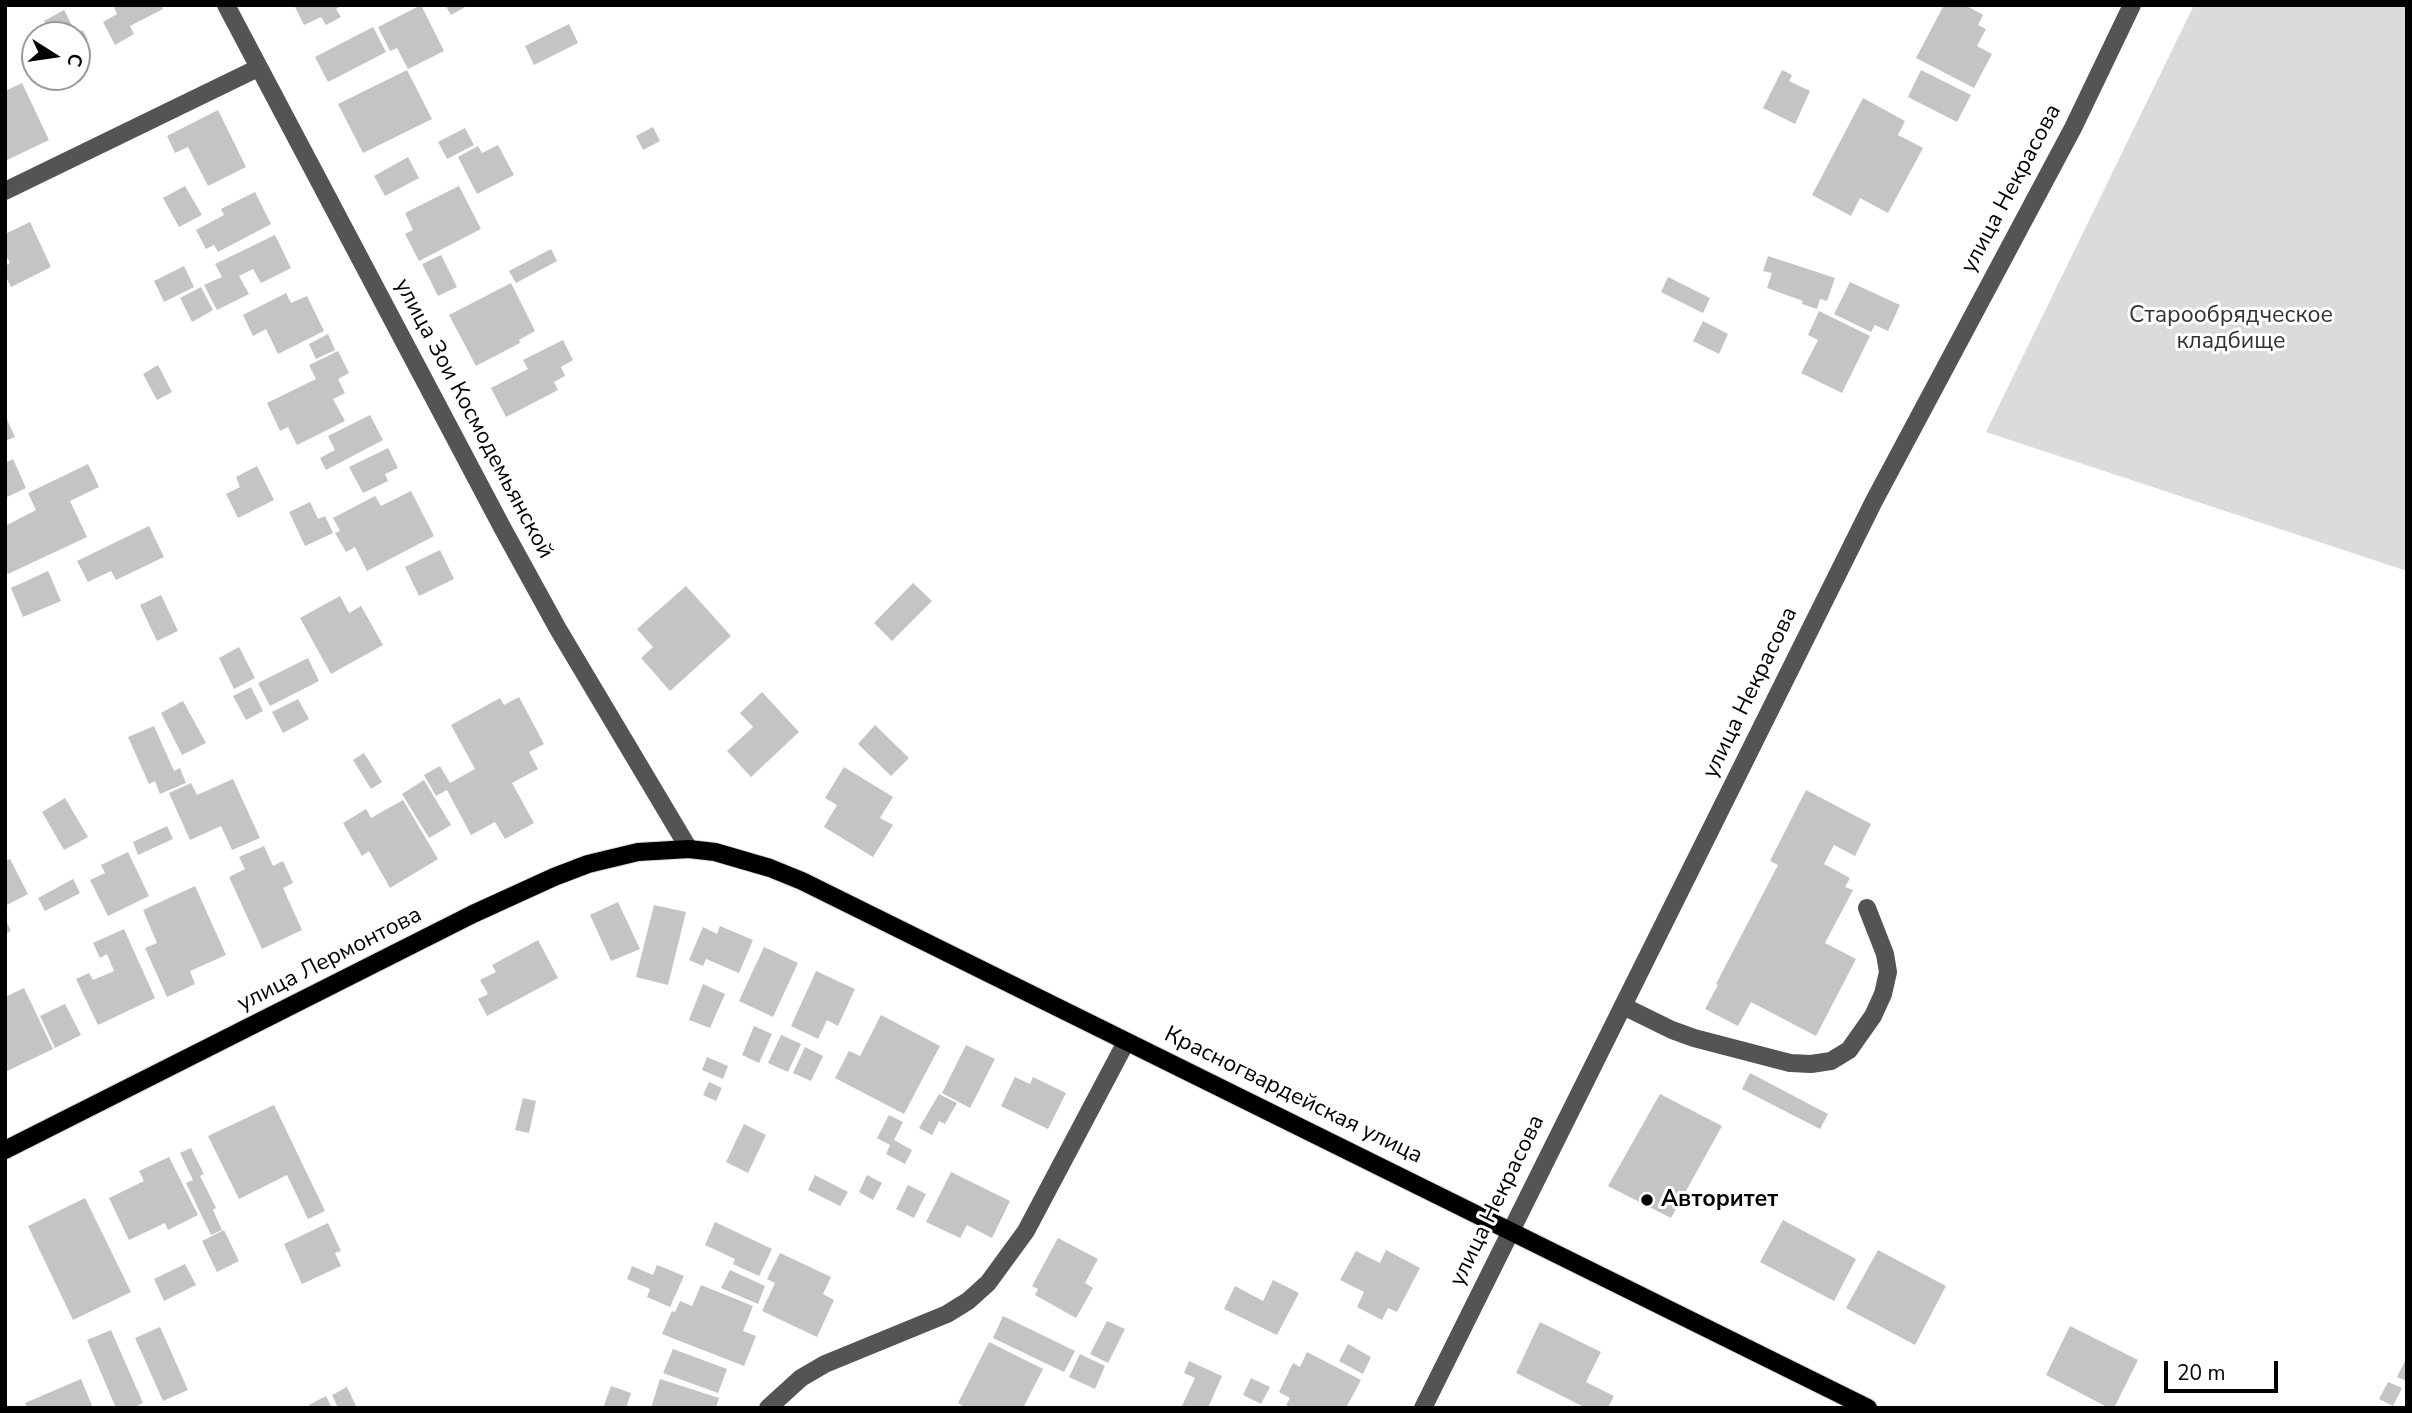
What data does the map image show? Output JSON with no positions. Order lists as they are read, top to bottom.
{
  "streets": {
    "main road": ["улица Лермонтова", "Красногвардейская улица"],
    "street": ["улица Некрасова", "улица Зои Космодемьянской"]
  },
  "crossings": [
    ["улица Некрасова", "Красногвардейская улица"],
    ["улица Зои Космодемьянской", "улица Лермонтова"],
    ["улица Зои Космодемьянской", "Красногвардейская улица"],
    ["улица Лермонтова", "Красногвардейская улица"]
  ],
  "parks": ["Старообрядческое кладбище"],
  "places": ["Авторитет"],
  "scale_bar": "20 m",
  "north": "right"
}
